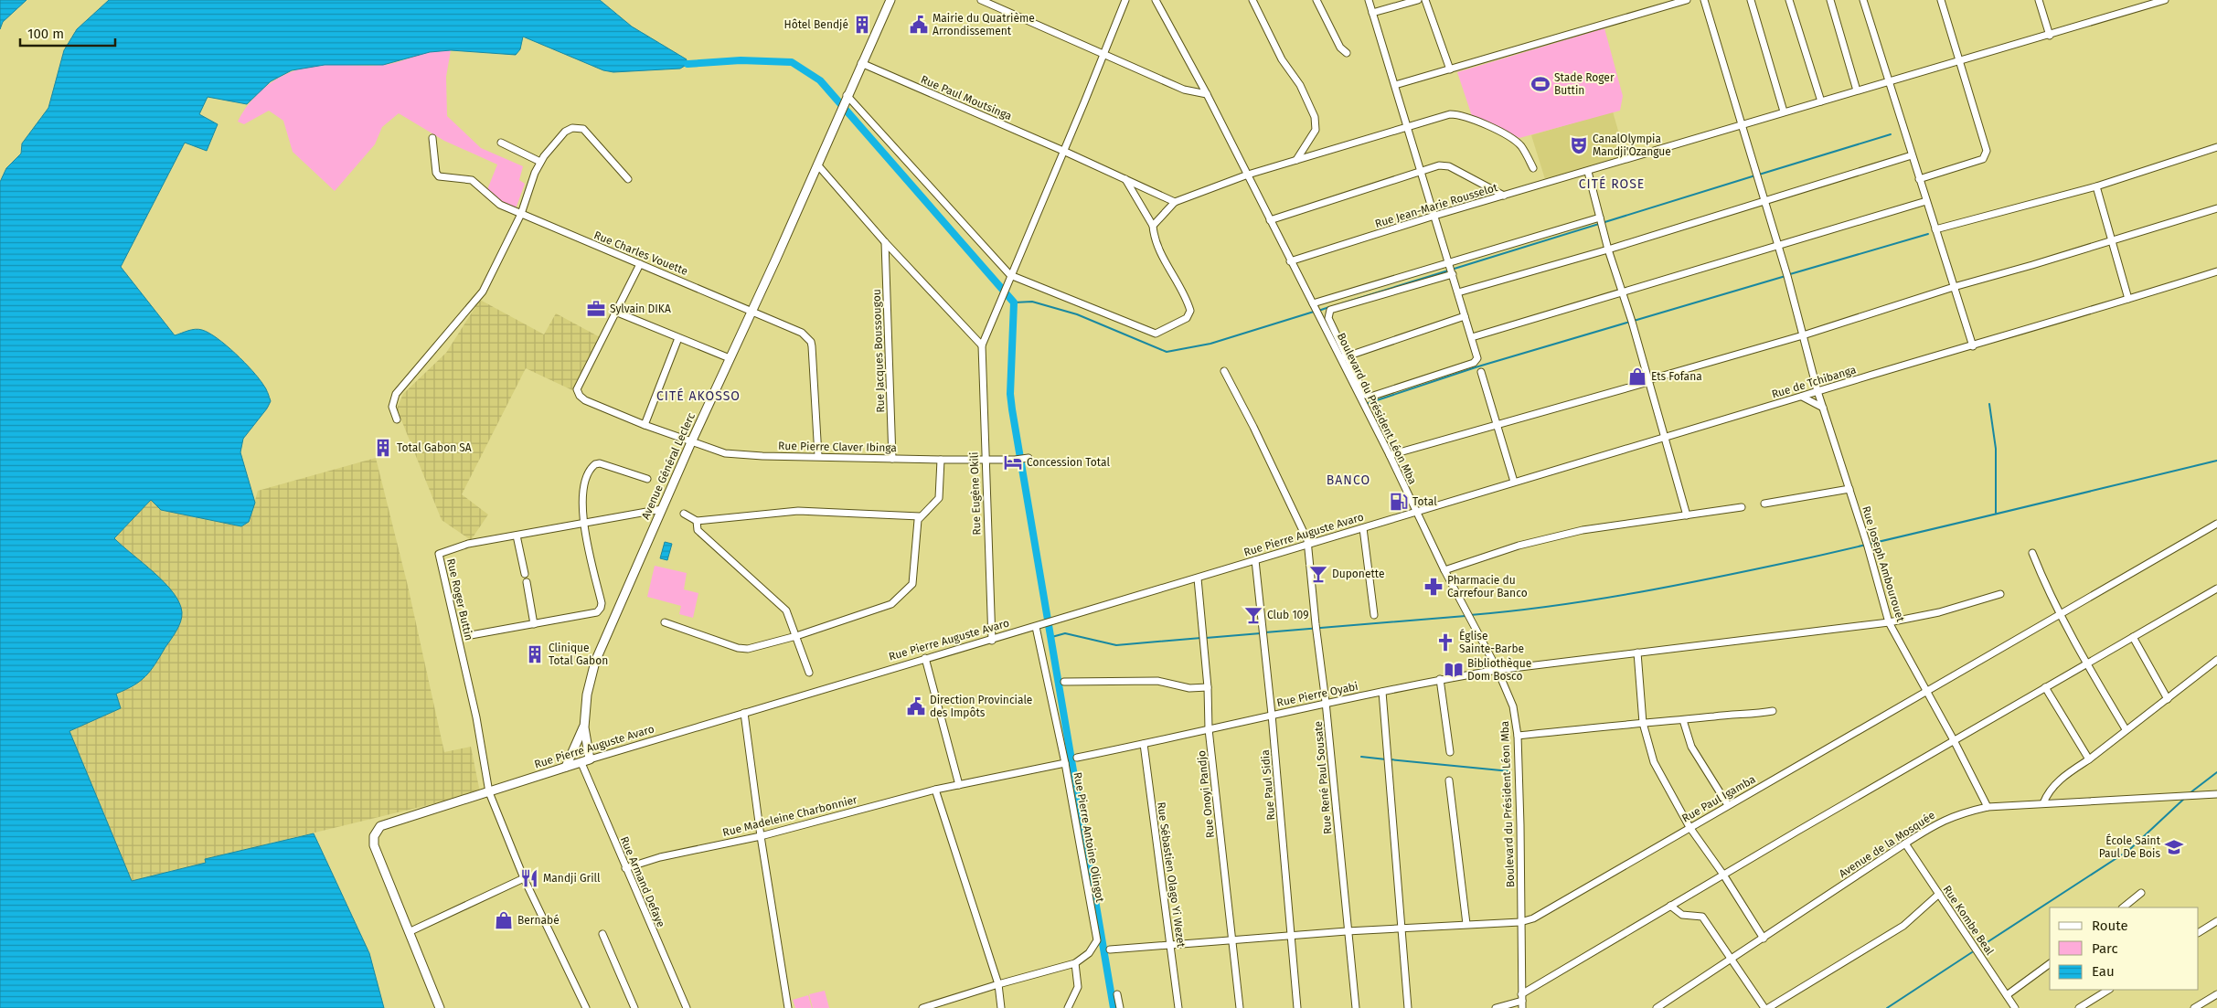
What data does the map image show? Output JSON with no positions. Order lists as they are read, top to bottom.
{
  "streets": {
    "main road": ["Avenue Général Leclerc", "Rue Pierre Auguste Avaro"],
    "street": [
      "Rue Paul Moutsinga",
      "Rue Jean-Marie Rousselot",
      "Rue Charles Vouette",
      "Rue Jacques Boussougou",
      "Rue de Tchibanga",
      "Boulevard du Président Léon Mba",
      "Rue Pierre Claver Ibinga",
      "Rue Eugène Okili",
      "Rue Joseph Ambourouet",
      "Rue Roger Buttin",
      "Rue Pierre Oyabi",
      "Rue René Paul Sousate",
      "Rue Paul Sidia",
      "Rue Onoyi Pandjo",
      "Rue Paul Igamba",
      "Rue Madeleine Charbonnier",
      "Rue Pierre Antoine Olingot",
      "Avenue de la Mosquée",
      "Rue Sébastien Olago Yi Wezet",
      "Rue Armand Defaye",
      "Rue Kombe Beal"
    ]
  },
  "crossings": [
    ["Rue Paul Moutsinga", "Avenue Général Leclerc"],
    ["Rue Jean-Marie Rousselot", "Boulevard du Président Léon Mba"],
    ["Rue Jean-Marie Rousselot", "Rue Joseph Ambourouet"],
    ["Rue Charles Vouette", "Rue Pierre Claver Ibinga"],
    ["Rue Charles Vouette", "Avenue Général Leclerc"],
    ["Rue Jacques Boussougou", "Rue Pierre Claver Ibinga"],
    ["Rue de Tchibanga", "Boulevard du Président Léon Mba"],
    ["Rue de Tchibanga", "Rue Pierre Auguste Avaro"],
    ["Rue de Tchibanga", "Rue Joseph Ambourouet"],
    ["Boulevard du Président Léon Mba", "Rue Pierre Auguste Avaro"],
    ["Boulevard du Président Léon Mba", "Rue Pierre Oyabi"],
    ["Boulevard du Président Léon Mba", "Rue Paul Igamba"],
    ["Rue Pierre Claver Ibinga", "Avenue Général Leclerc"],
    ["Rue Pierre Claver Ibinga", "Rue Eugène Okili"],
    ["Avenue Général Leclerc", "Rue Roger Buttin"],
    ["Rue Eugène Okili", "Rue Pierre Auguste Avaro"],
    ["Rue Pierre Auguste Avaro", "Rue Roger Buttin"],
    ["Rue Pierre Auguste Avaro", "Rue René Paul Sousate"],
    ["Rue Pierre Auguste Avaro", "Rue Paul Sidia"],
    ["Rue Pierre Auguste Avaro", "Rue Onoyi Pandjo"],
    ["Rue Pierre Auguste Avaro", "Rue Pierre Antoine Olingot"],
    ["Rue Pierre Auguste Avaro", "Rue Armand Defaye"],
    ["Rue Joseph Ambourouet", "Rue Pierre Oyabi"],
    ["Rue Joseph Ambourouet", "Rue Paul Igamba"],
    ["Rue Joseph Ambourouet", "Avenue de la Mosquée"],
    ["Rue Pierre Oyabi", "Rue René Paul Sousate"],
    ["Rue Pierre Oyabi", "Rue Paul Sidia"],
    ["Rue Pierre Oyabi", "Rue Onoyi Pandjo"],
    ["Rue Pierre Oyabi", "Rue Sébastien Olago Yi Wezet"],
    ["Rue Madeleine Charbonnier", "Rue Pierre Antoine Olingot"],
    ["Rue Madeleine Charbonnier", "Rue Armand Defaye"],
    ["Avenue de la Mosquée", "Rue Kombe Beal"]
  ],
  "districts": ["CITÉ ROSE", "CITÉ AKOSSO", "BANCO"],
  "places": {
    "building": ["Hôtel Bendjé", "Total Gabon SA", "Clinique Total Gabon"],
    "public building": ["Mairie du Quatrième Arrondissement", "Direction Provinciale des Impôts"],
    "sports": ["Stade Roger Buttin"],
    "theatre": ["CanalOlympia Mandji'Ozangue"],
    "office": ["Sylvain DIKA"],
    "shop": ["Ets Fofana", "Bernabé"],
    "hotel": ["Concession Total"],
    "fuel station": ["Total"],
    "bar": ["Duponette", "Club 109"],
    "pharmacy": ["Pharmacie du Carrefour Banco"],
    "church": ["Église Sainte-Barbe"],
    "library": ["Bibliothèque Dom Bosco"],
    "school or university": ["École Saint Paul De Bois"],
    "restaurant": ["Mandji Grill"]
  },
  "legend": ["Route", "Parc", "Eau"],
  "scale_bar": "100 m"
}
